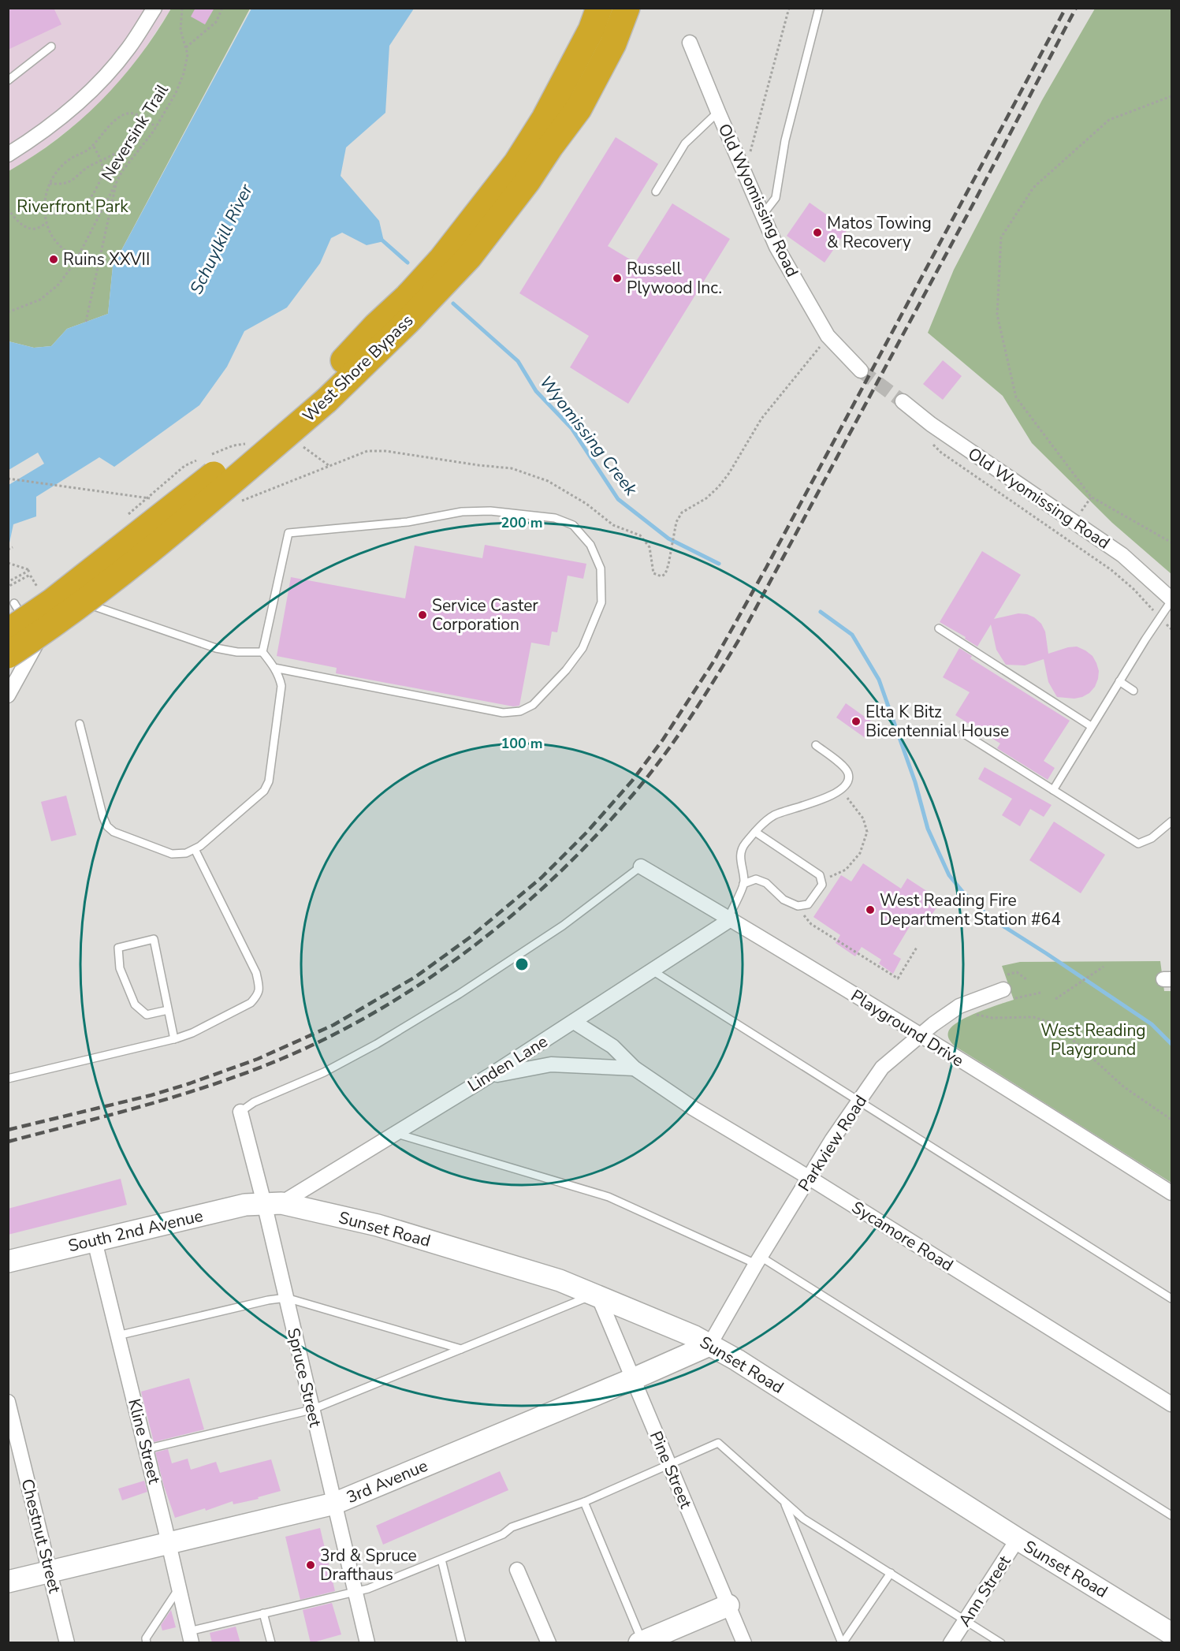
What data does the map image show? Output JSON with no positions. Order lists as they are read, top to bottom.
{
  "streets": {
    "highway": ["West Shore Bypass"],
    "street": [
      "Old Wyomissing Road",
      "Playground Drive",
      "Linden Lane",
      "Parkview Road",
      "Sunset Road",
      "South 2nd Avenue",
      "Sycamore Road",
      "Spruce Street",
      "Kline Street",
      "Pine Street",
      "3rd Avenue",
      "Chestnut Street",
      "Ann Street"
    ],
    "path": ["Neversink Trail"]
  },
  "crossings": [
    ["Playground Drive", "Linden Lane"],
    ["Playground Drive", "Parkview Road"],
    ["Linden Lane", "Sunset Road"],
    ["Linden Lane", "South 2nd Avenue"],
    ["Linden Lane", "Sycamore Road"],
    ["Linden Lane", "Spruce Street"],
    ["Parkview Road", "Sunset Road"],
    ["Parkview Road", "Sycamore Road"],
    ["Parkview Road", "3rd Avenue"],
    ["Sunset Road", "South 2nd Avenue"],
    ["Sunset Road", "Spruce Street"],
    ["Sunset Road", "Pine Street"],
    ["Sunset Road", "3rd Avenue"],
    ["Sunset Road", "Ann Street"],
    ["South 2nd Avenue", "Spruce Street"],
    ["South 2nd Avenue", "Kline Street"],
    ["Spruce Street", "3rd Avenue"],
    ["Kline Street", "3rd Avenue"],
    ["Pine Street", "3rd Avenue"],
    ["3rd Avenue", "Chestnut Street"]
  ],
  "water": ["Schuylkill River", "Wyomissing Creek"],
  "parks": ["Riverfront Park", "West Reading Playground"],
  "places": [
    "Matos Towing & Recovery",
    "Ruins XXVII",
    "Russell Plywood Inc.",
    "Service Caster Corporation",
    "Elta K Bitz Bicentennial House",
    "West Reading Fire Department Station #64",
    "3rd & Spruce Drafthaus"
  ],
  "rings": ["200 m", "100 m"]
}
